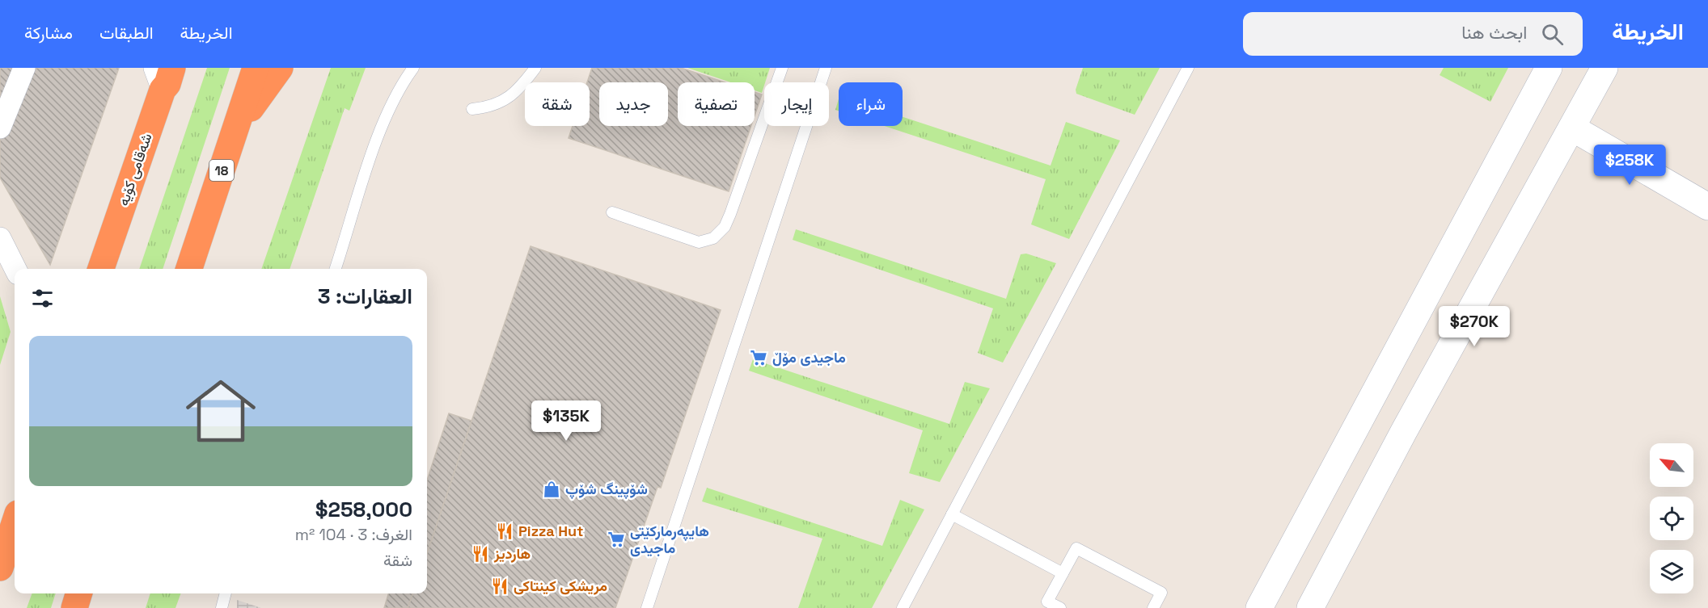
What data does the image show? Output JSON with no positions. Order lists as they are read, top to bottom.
{
  "streets": {
    "highway": ["شەقامی کۆیە", "18"]
  },
  "places": {
    "supermarket": ["ماجیدی مۆڵ", "هایپەرمارکێتی ماجیدی"],
    "shop": ["شۆپینگ شۆپ"],
    "restaurant": ["Pizza Hut", "هاردیز", "مریشکی کینتاکی"]
  },
  "north": "top left",
  "page": {
    "header": "الخريطة",
    "search": "ابحث هنا",
    "nav": ["الخريطة", "الطبقات", "مشاركة"],
    "chip": [
      "شراء",
      "إيجار",
      "تصفية",
      "جديد",
      "شقة"
    ],
    "price": ["$258K", "$270K", "$135K"],
    "heading": "العقارات: 3",
    "list": [
      {
        "name": "$258,000",
        "note": "الغرف: 3 · 104 m² · شقة"
      }
    ]
  }
}
